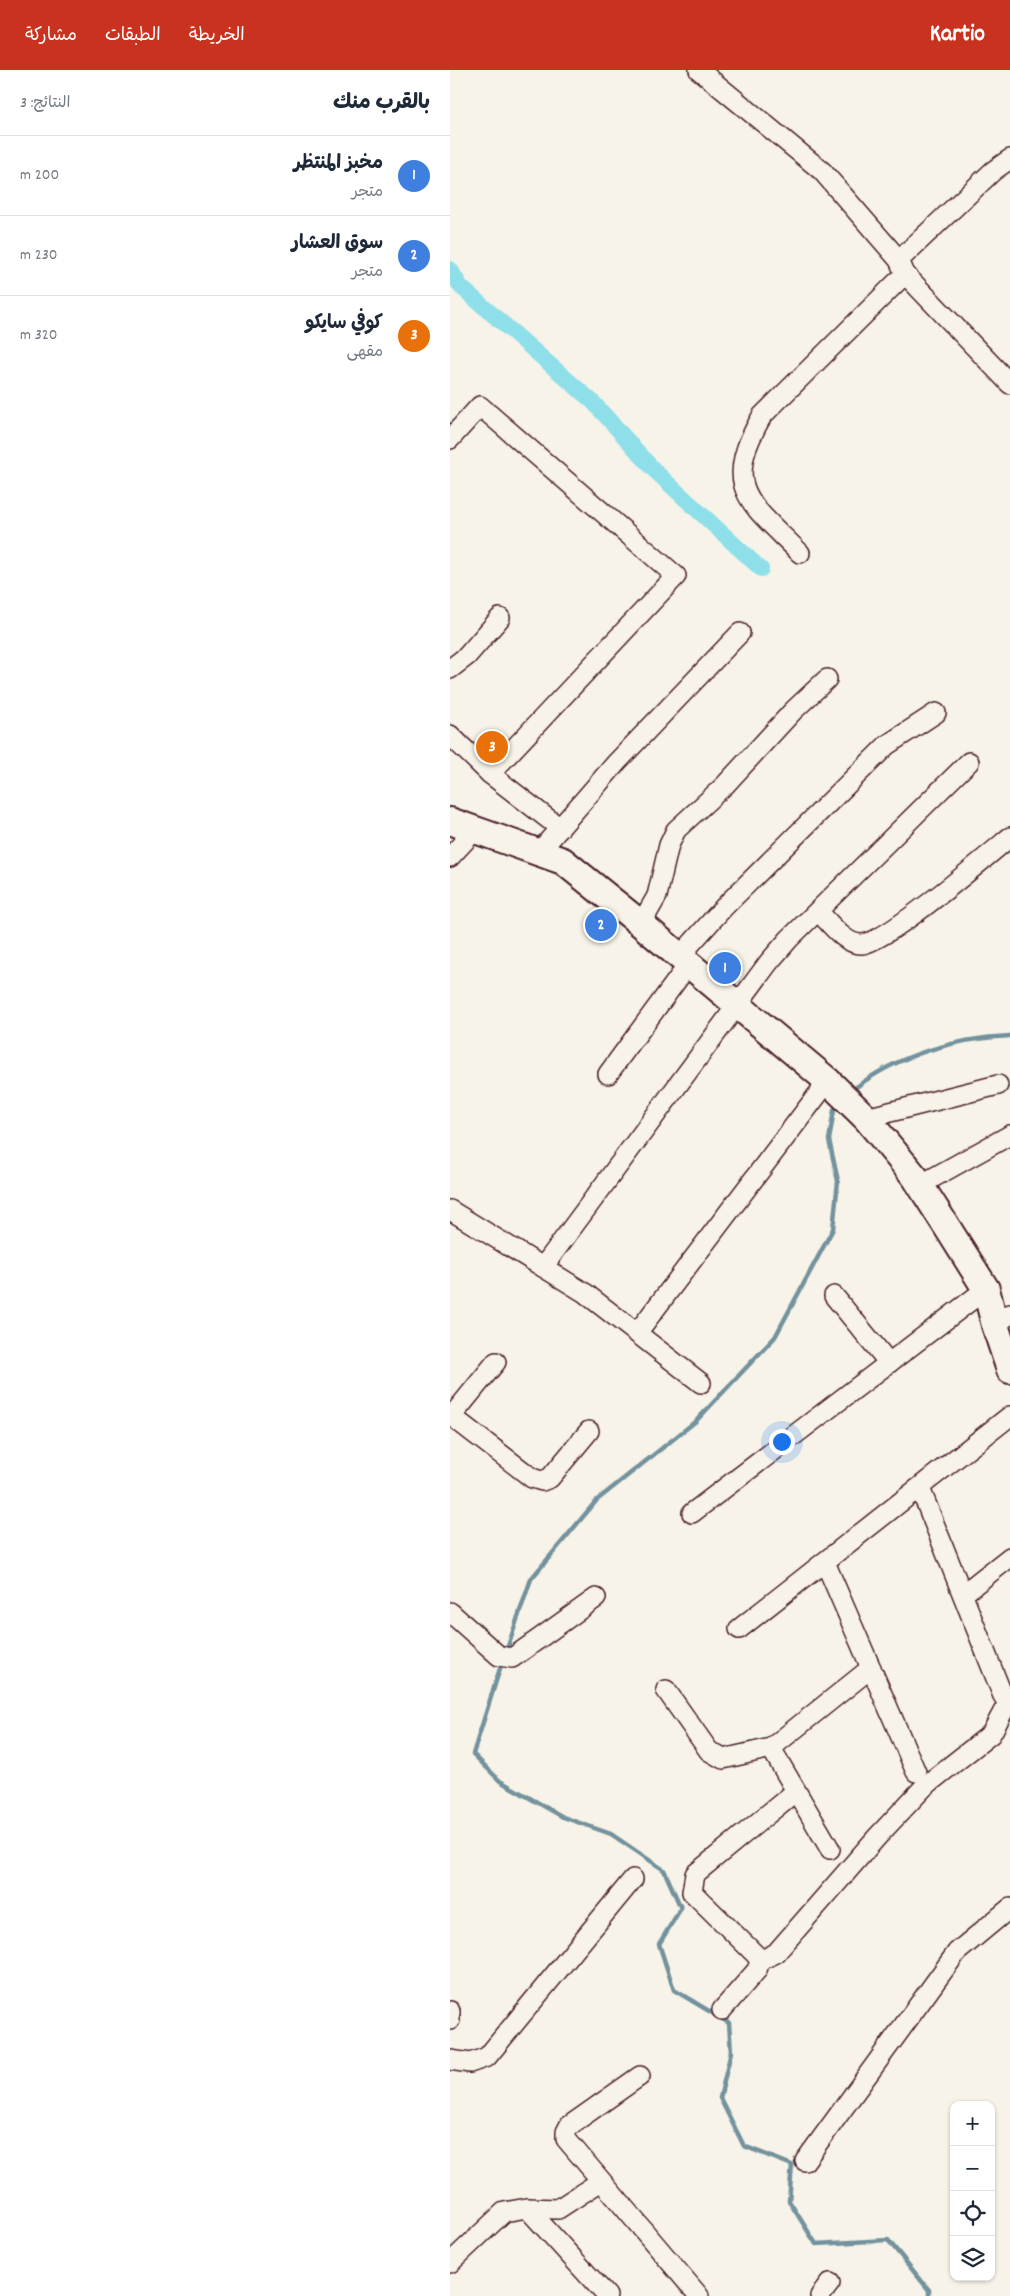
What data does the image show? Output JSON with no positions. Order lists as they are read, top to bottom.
{
  "page": {
    "header": "Kartio",
    "nav": ["الخريطة", "الطبقات", "مشاركة"],
    "heading": ["بالقرب منك", "النتائج: 3"],
    "list": [
      {
        "mark": "1",
        "name": "مخبز المنتظر",
        "note": "متجر",
        "value": "200 m"
      },
      {
        "mark": "2",
        "name": "سوق العشار",
        "note": "متجر",
        "value": "230 m"
      },
      {
        "mark": "3",
        "name": "كوفي سايكو",
        "note": "مقهى",
        "value": "320 m"
      }
    ],
    "pins": ["3", "2", "1"],
    "map_buttons": ["+", "−"]
  }
}
